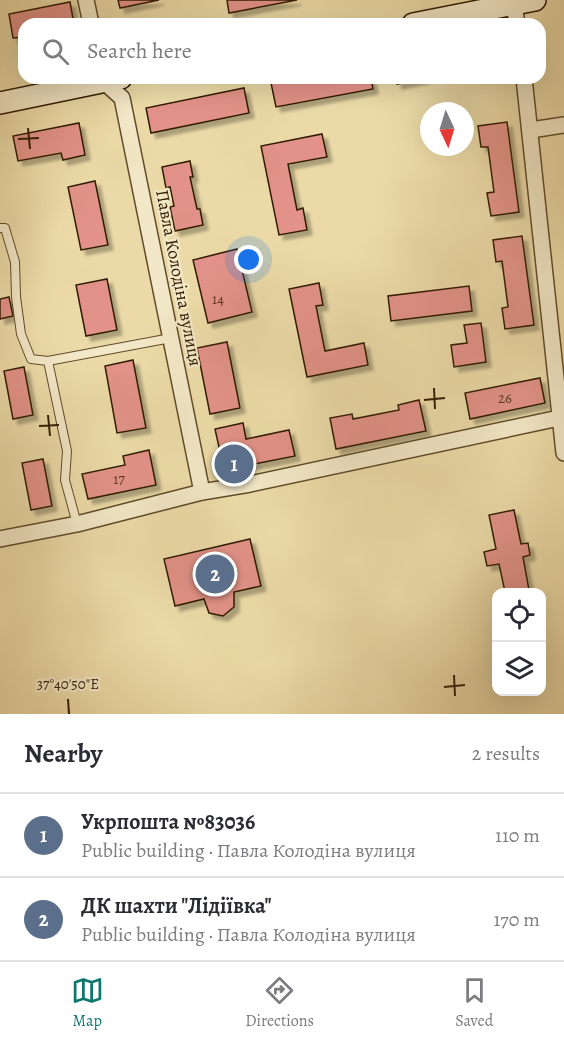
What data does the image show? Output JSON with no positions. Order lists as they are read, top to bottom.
{
  "streets": {
    "street": ["Павла Колодіна вулиця"]
  },
  "house_numbers": ["14", "26", "17"],
  "north": "bottom",
  "page": {
    "search": "Search here",
    "pins": ["1", "2"],
    "heading": ["Nearby", "2 results"],
    "list": [
      {
        "mark": "1",
        "name": "Укрпошта №83036",
        "note": "Public building · Павла Колодіна вулиця",
        "value": "110 m"
      },
      {
        "mark": "2",
        "name": "ДК шахти \"Лідіївка\"",
        "note": "Public building · Павла Колодіна вулиця",
        "value": "170 m"
      }
    ],
    "nav": ["Map", "Directions", "Saved"]
  },
  "coordinates": ["37°40'50\"E"]
}
